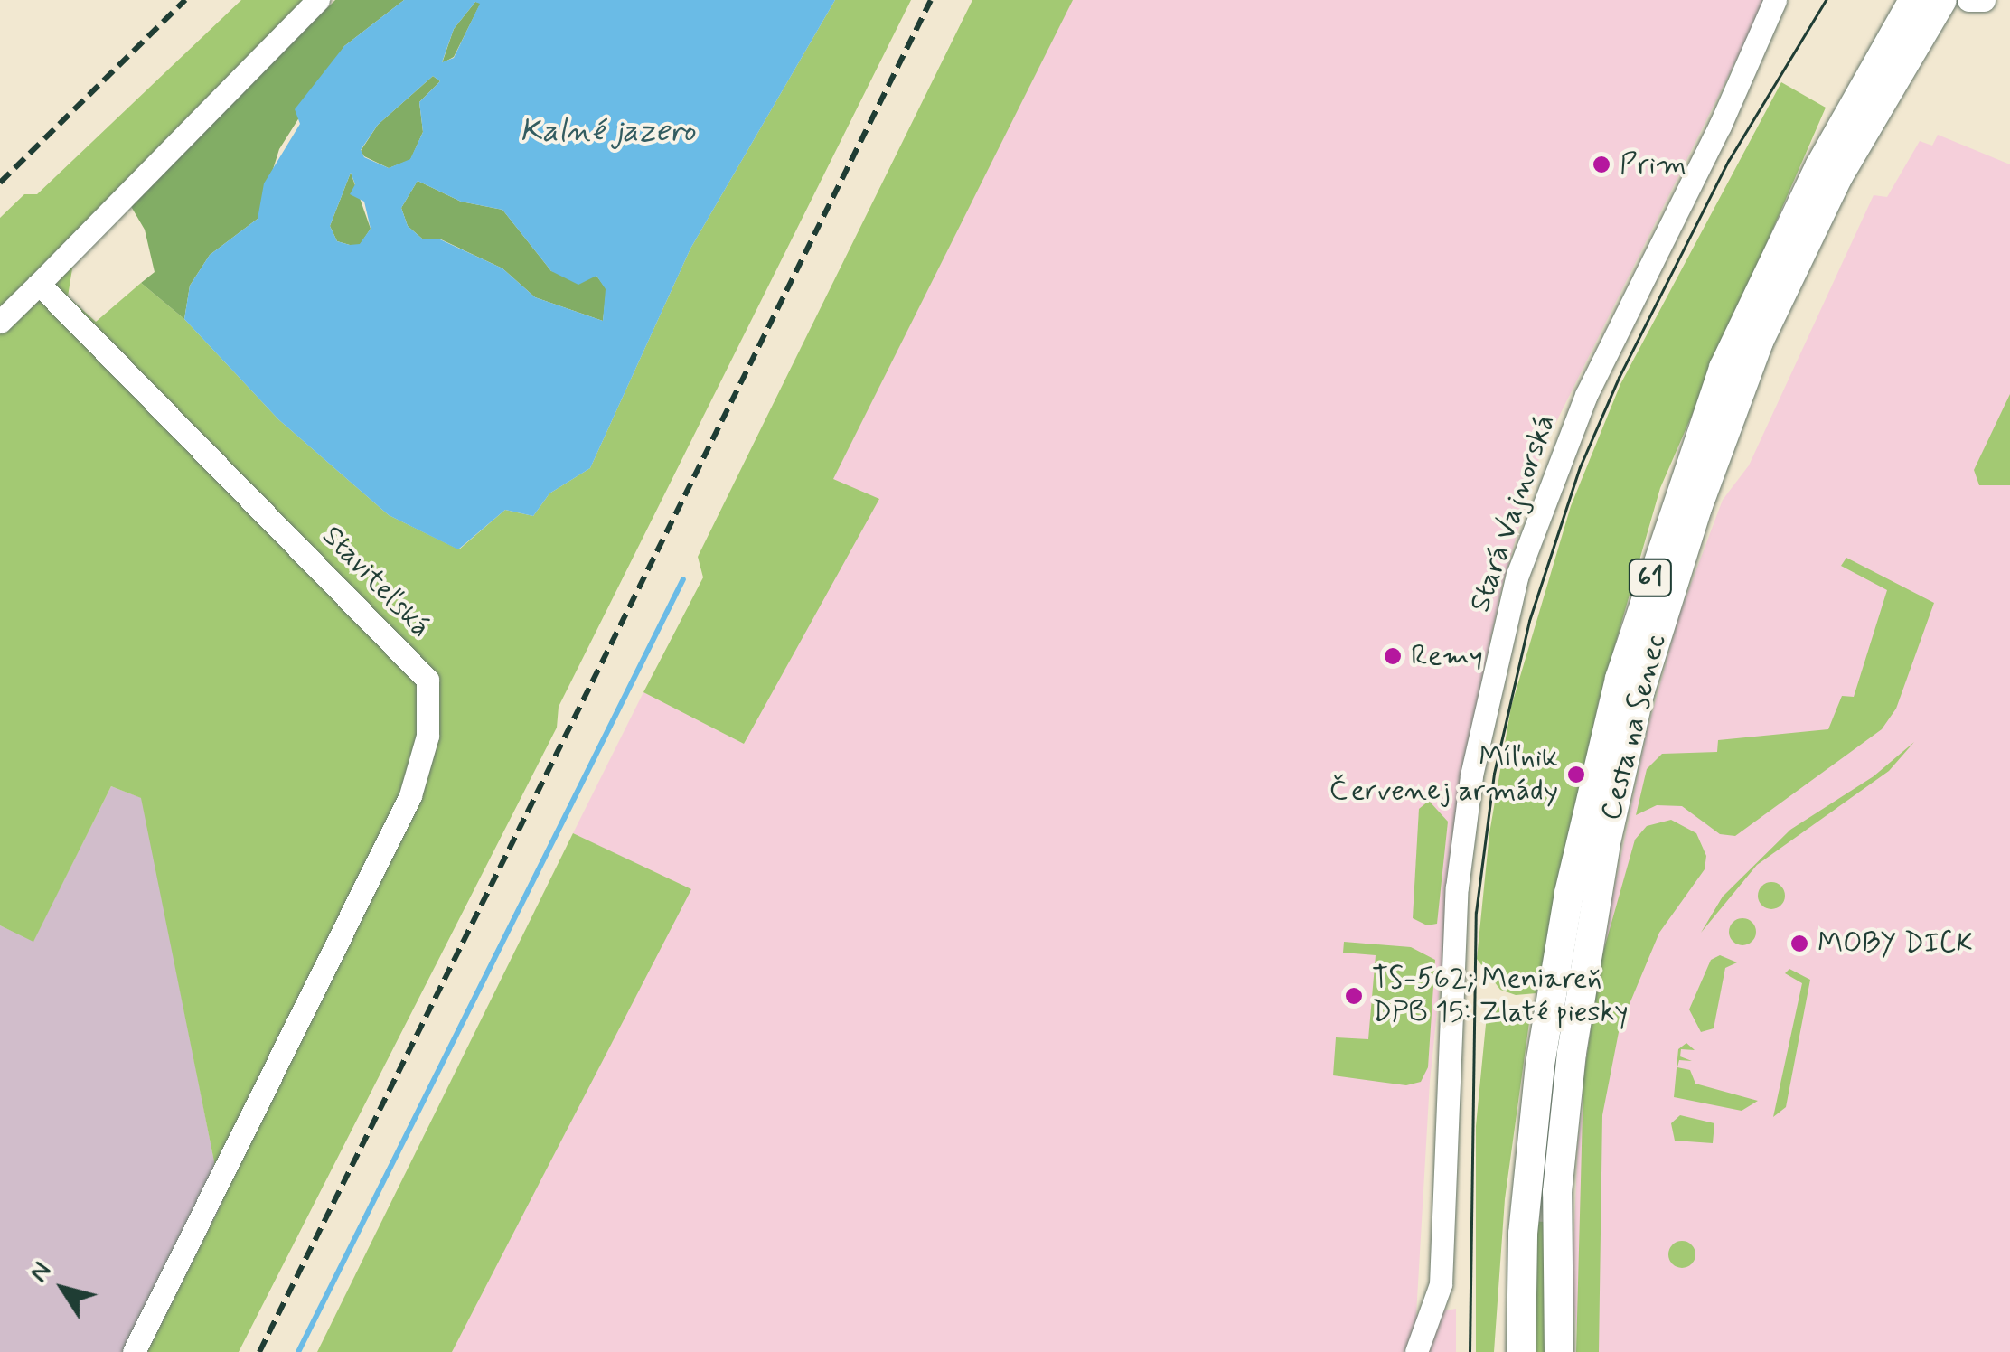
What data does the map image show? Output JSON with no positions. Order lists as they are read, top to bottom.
{
  "streets": {
    "main road": ["61", "Cesta na Senec"],
    "street": ["Stará Vajnorská", "Staviteľská"]
  },
  "water": ["Kalné jazero"],
  "places": [
    "Prim",
    "Remy",
    "Míľnik Červenej armády",
    "MOBY DICK",
    "TS-562; Meniareň DPB 15: Zlaté piesky"
  ],
  "north": "top left"
}
